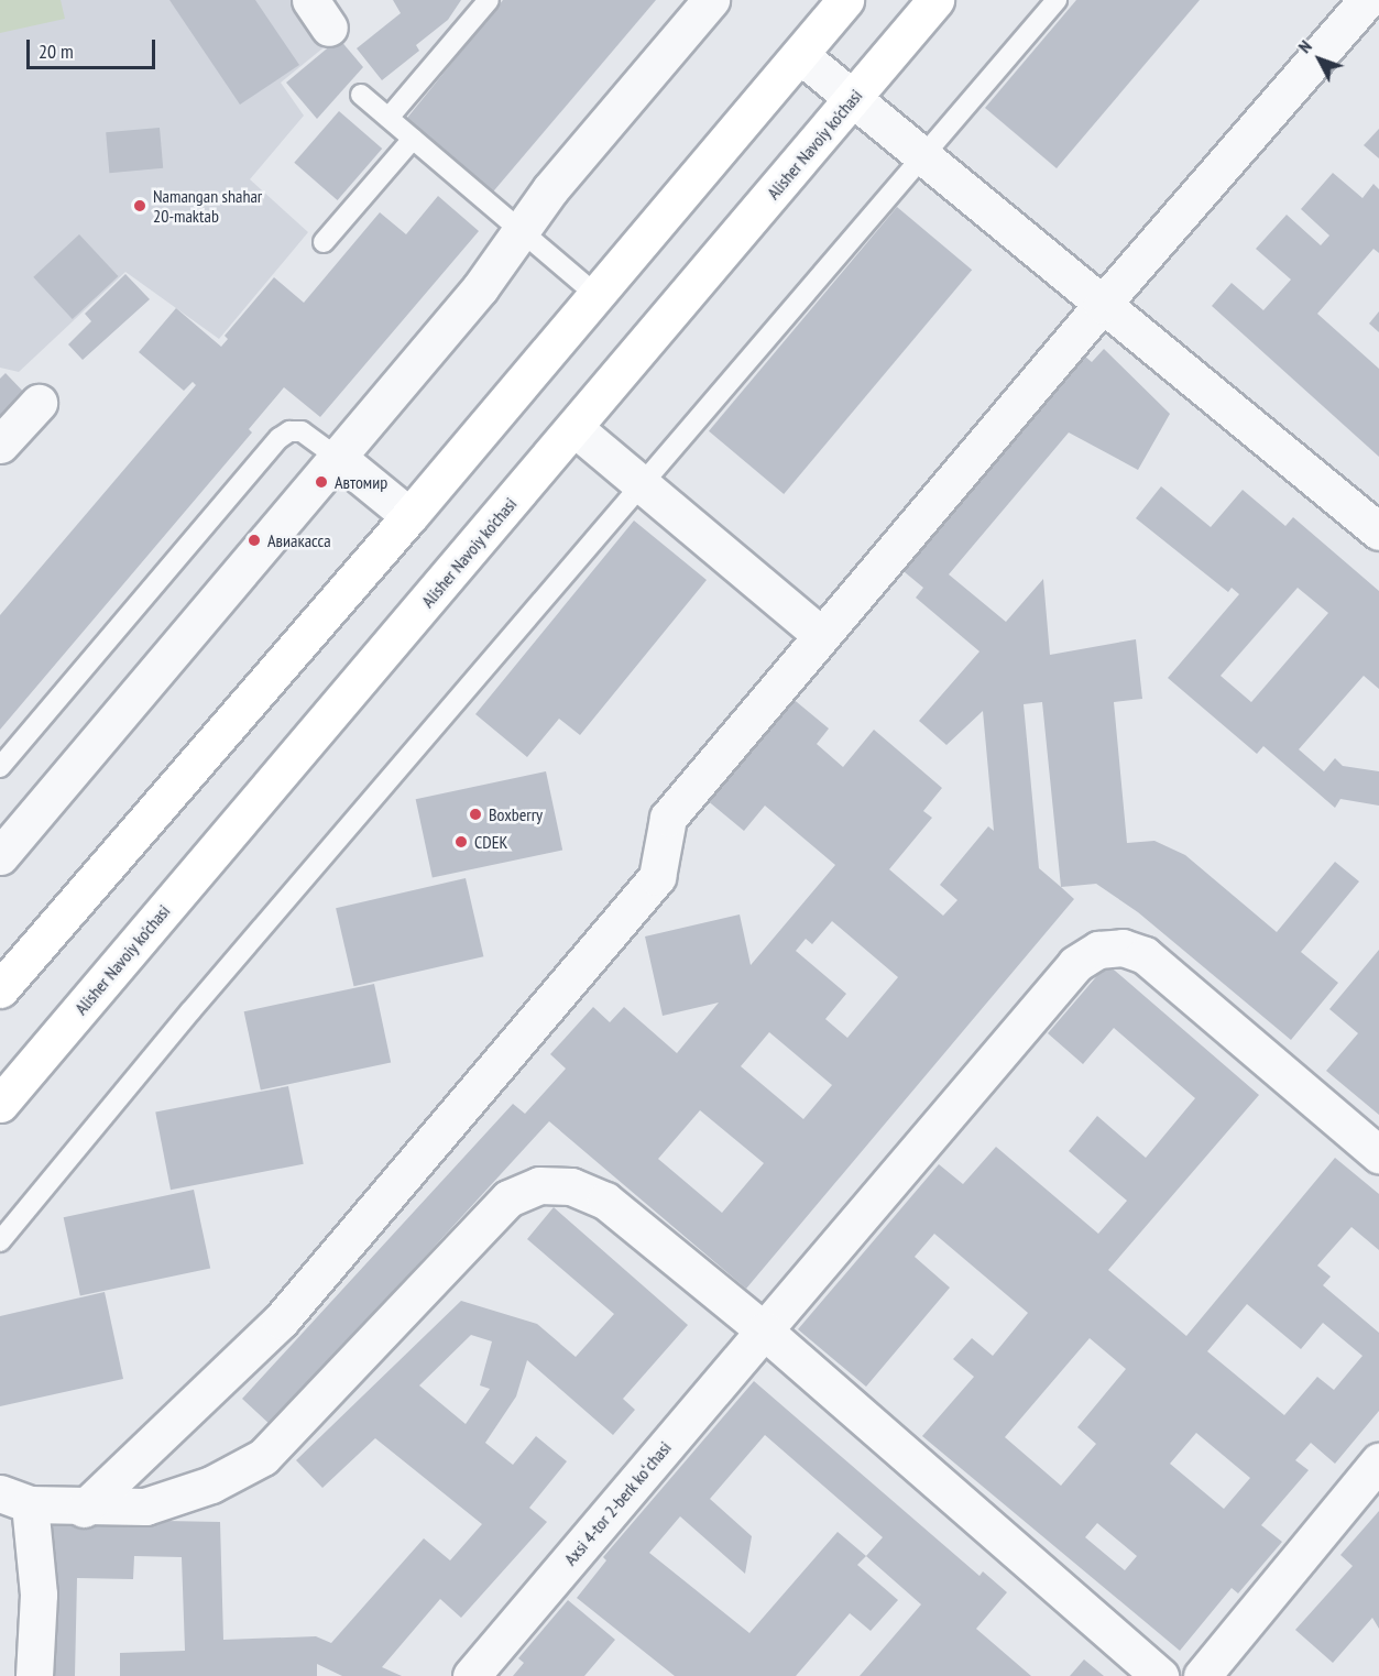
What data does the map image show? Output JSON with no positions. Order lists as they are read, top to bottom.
{
  "streets": {
    "main road": ["Alisher Navoiy ko'chasi"],
    "street": ["Аxsi 4-tor 2-berk koʻchasi"]
  },
  "places": [
    "Namangan shahar 20-maktab",
    "Автомир",
    "Авиакасса",
    "Boxberry",
    "CDEK"
  ],
  "scale_bar": "20 m",
  "north": "top left"
}
